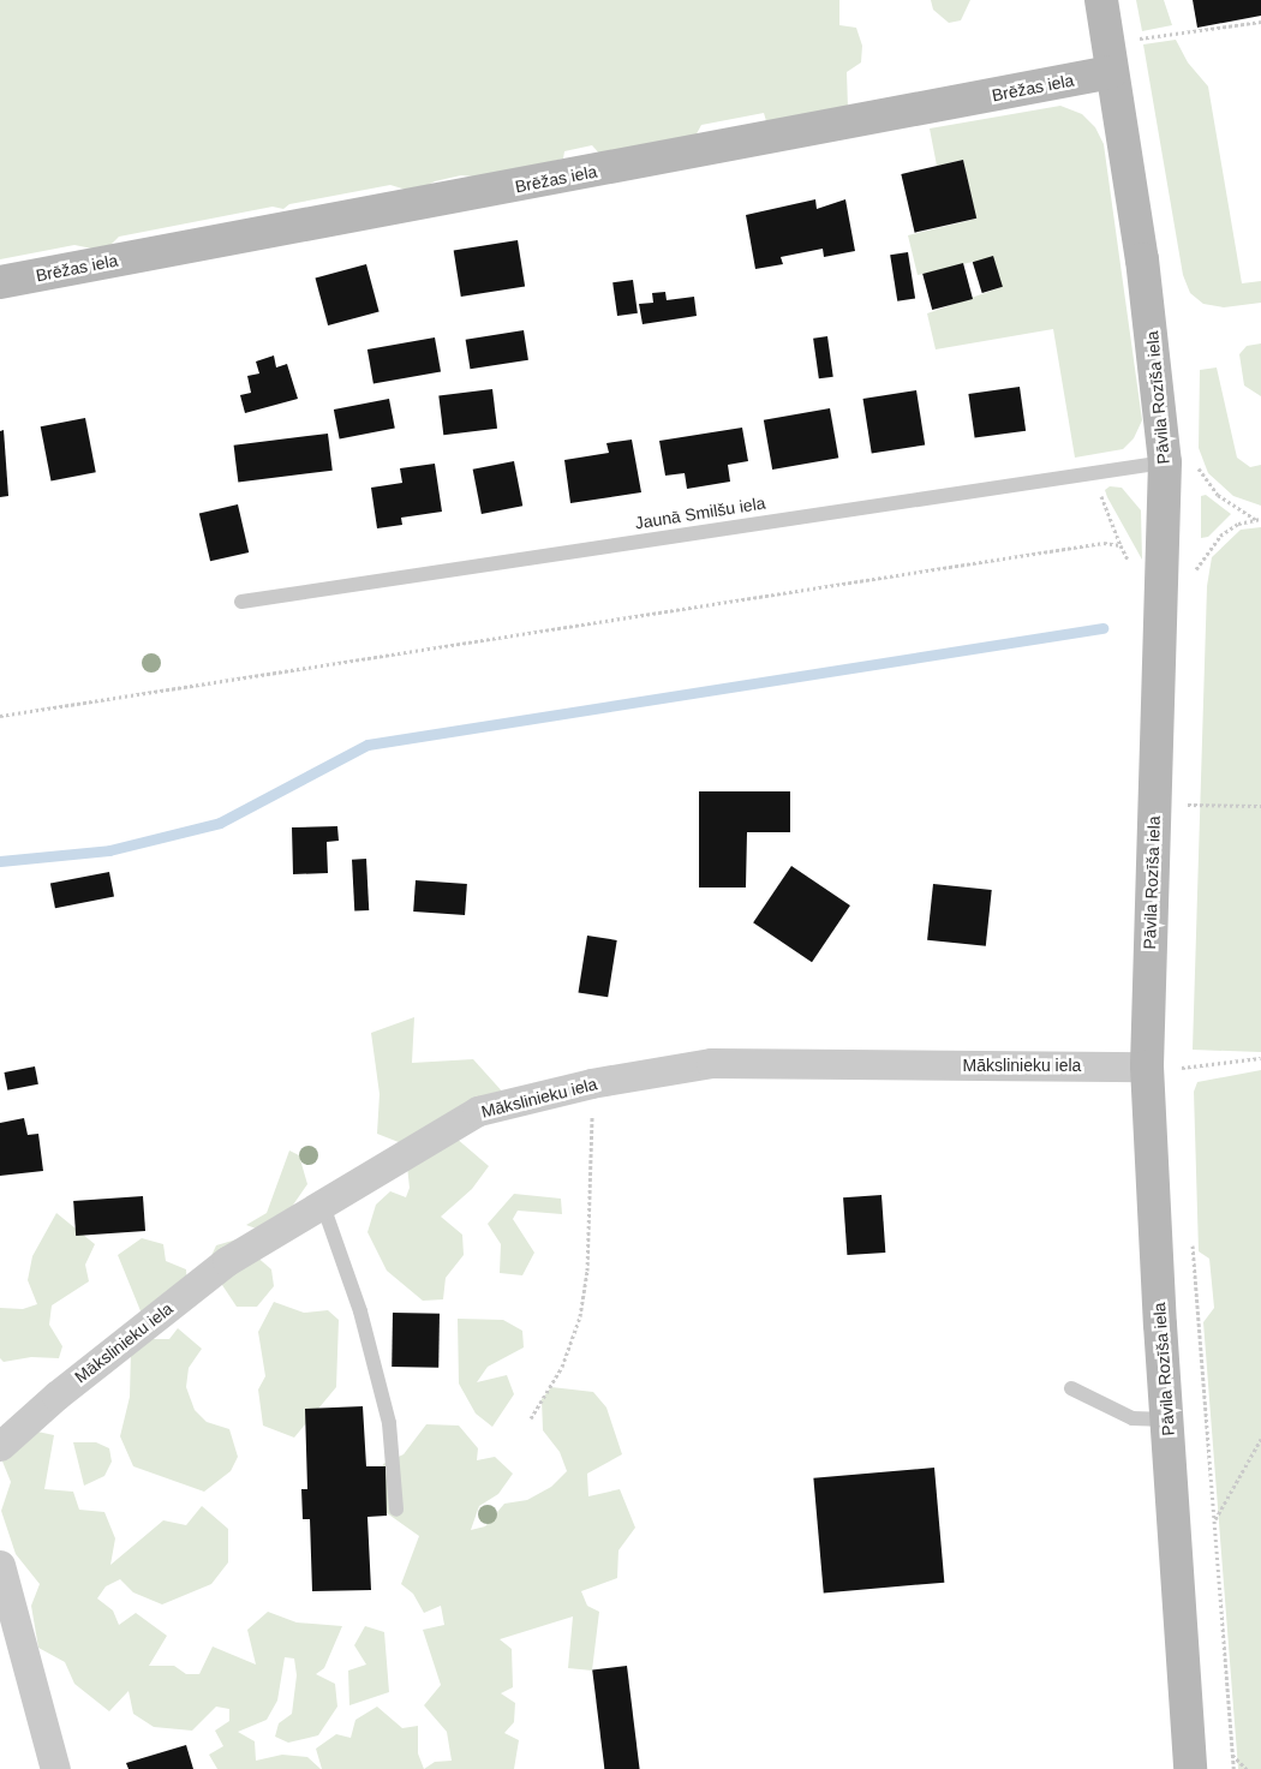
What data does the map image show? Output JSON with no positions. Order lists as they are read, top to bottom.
{
  "streets": {
    "main road": ["Brēžas iela", "Pāvila Rozīša iela"],
    "street": ["Mākslinieku iela"],
    "lane": ["Jaunā Smilšu iela"]
  },
  "crossings": [
    ["Brēžas iela", "Pāvila Rozīša iela"],
    ["Pāvila Rozīša iela", "Jaunā Smilšu iela"],
    ["Pāvila Rozīša iela", "Mākslinieku iela"]
  ]
}
